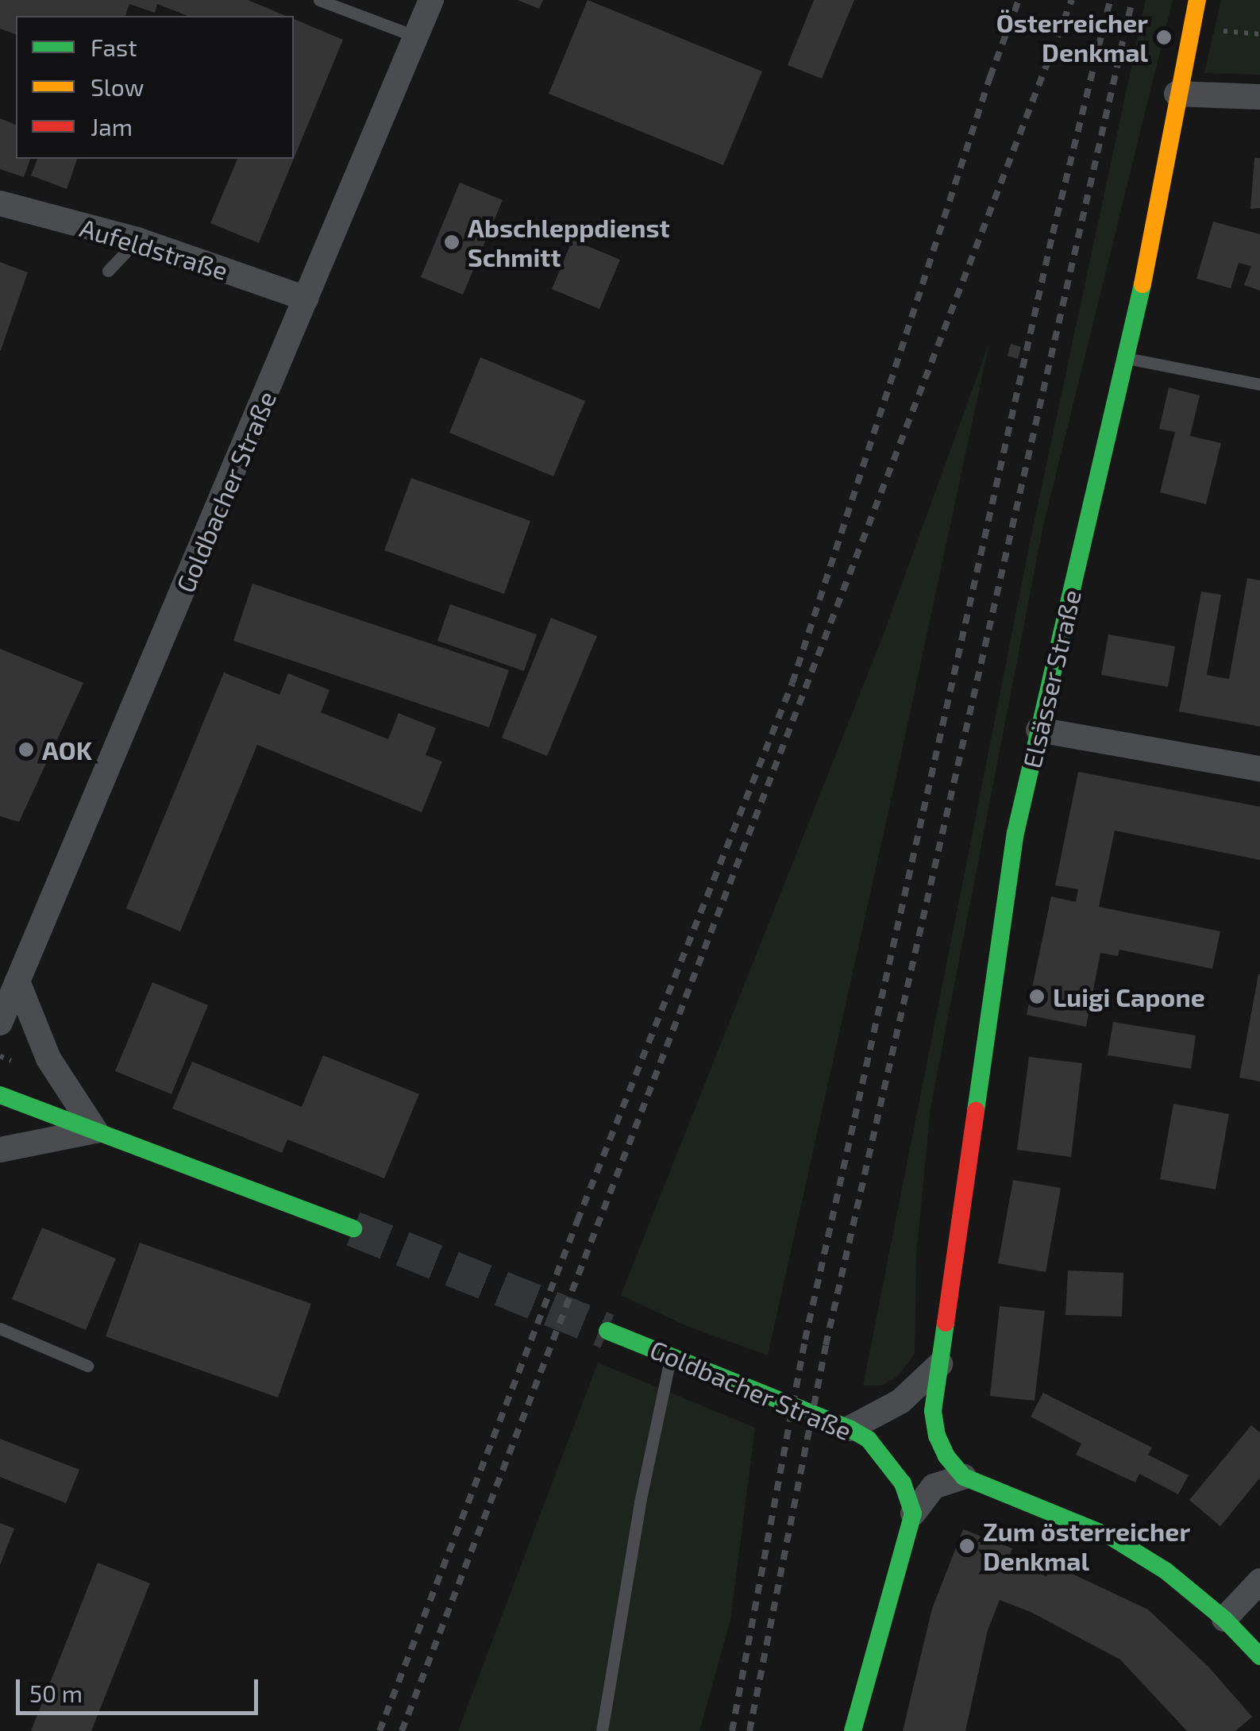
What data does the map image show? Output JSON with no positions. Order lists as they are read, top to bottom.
{
  "streets": {
    "street": ["Aufeldstraße", "Goldbacher Straße", "Elsässer Straße"]
  },
  "crossings": [
    ["Aufeldstraße", "Goldbacher Straße"]
  ],
  "places": [
    "Österreicher Denkmal",
    "Abschleppdienst Schmitt",
    "AOK",
    "Luigi Capone",
    "Zum österreicher Denkmal"
  ],
  "legend": ["Fast", "Slow", "Jam"],
  "scale_bar": "50 m"
}
